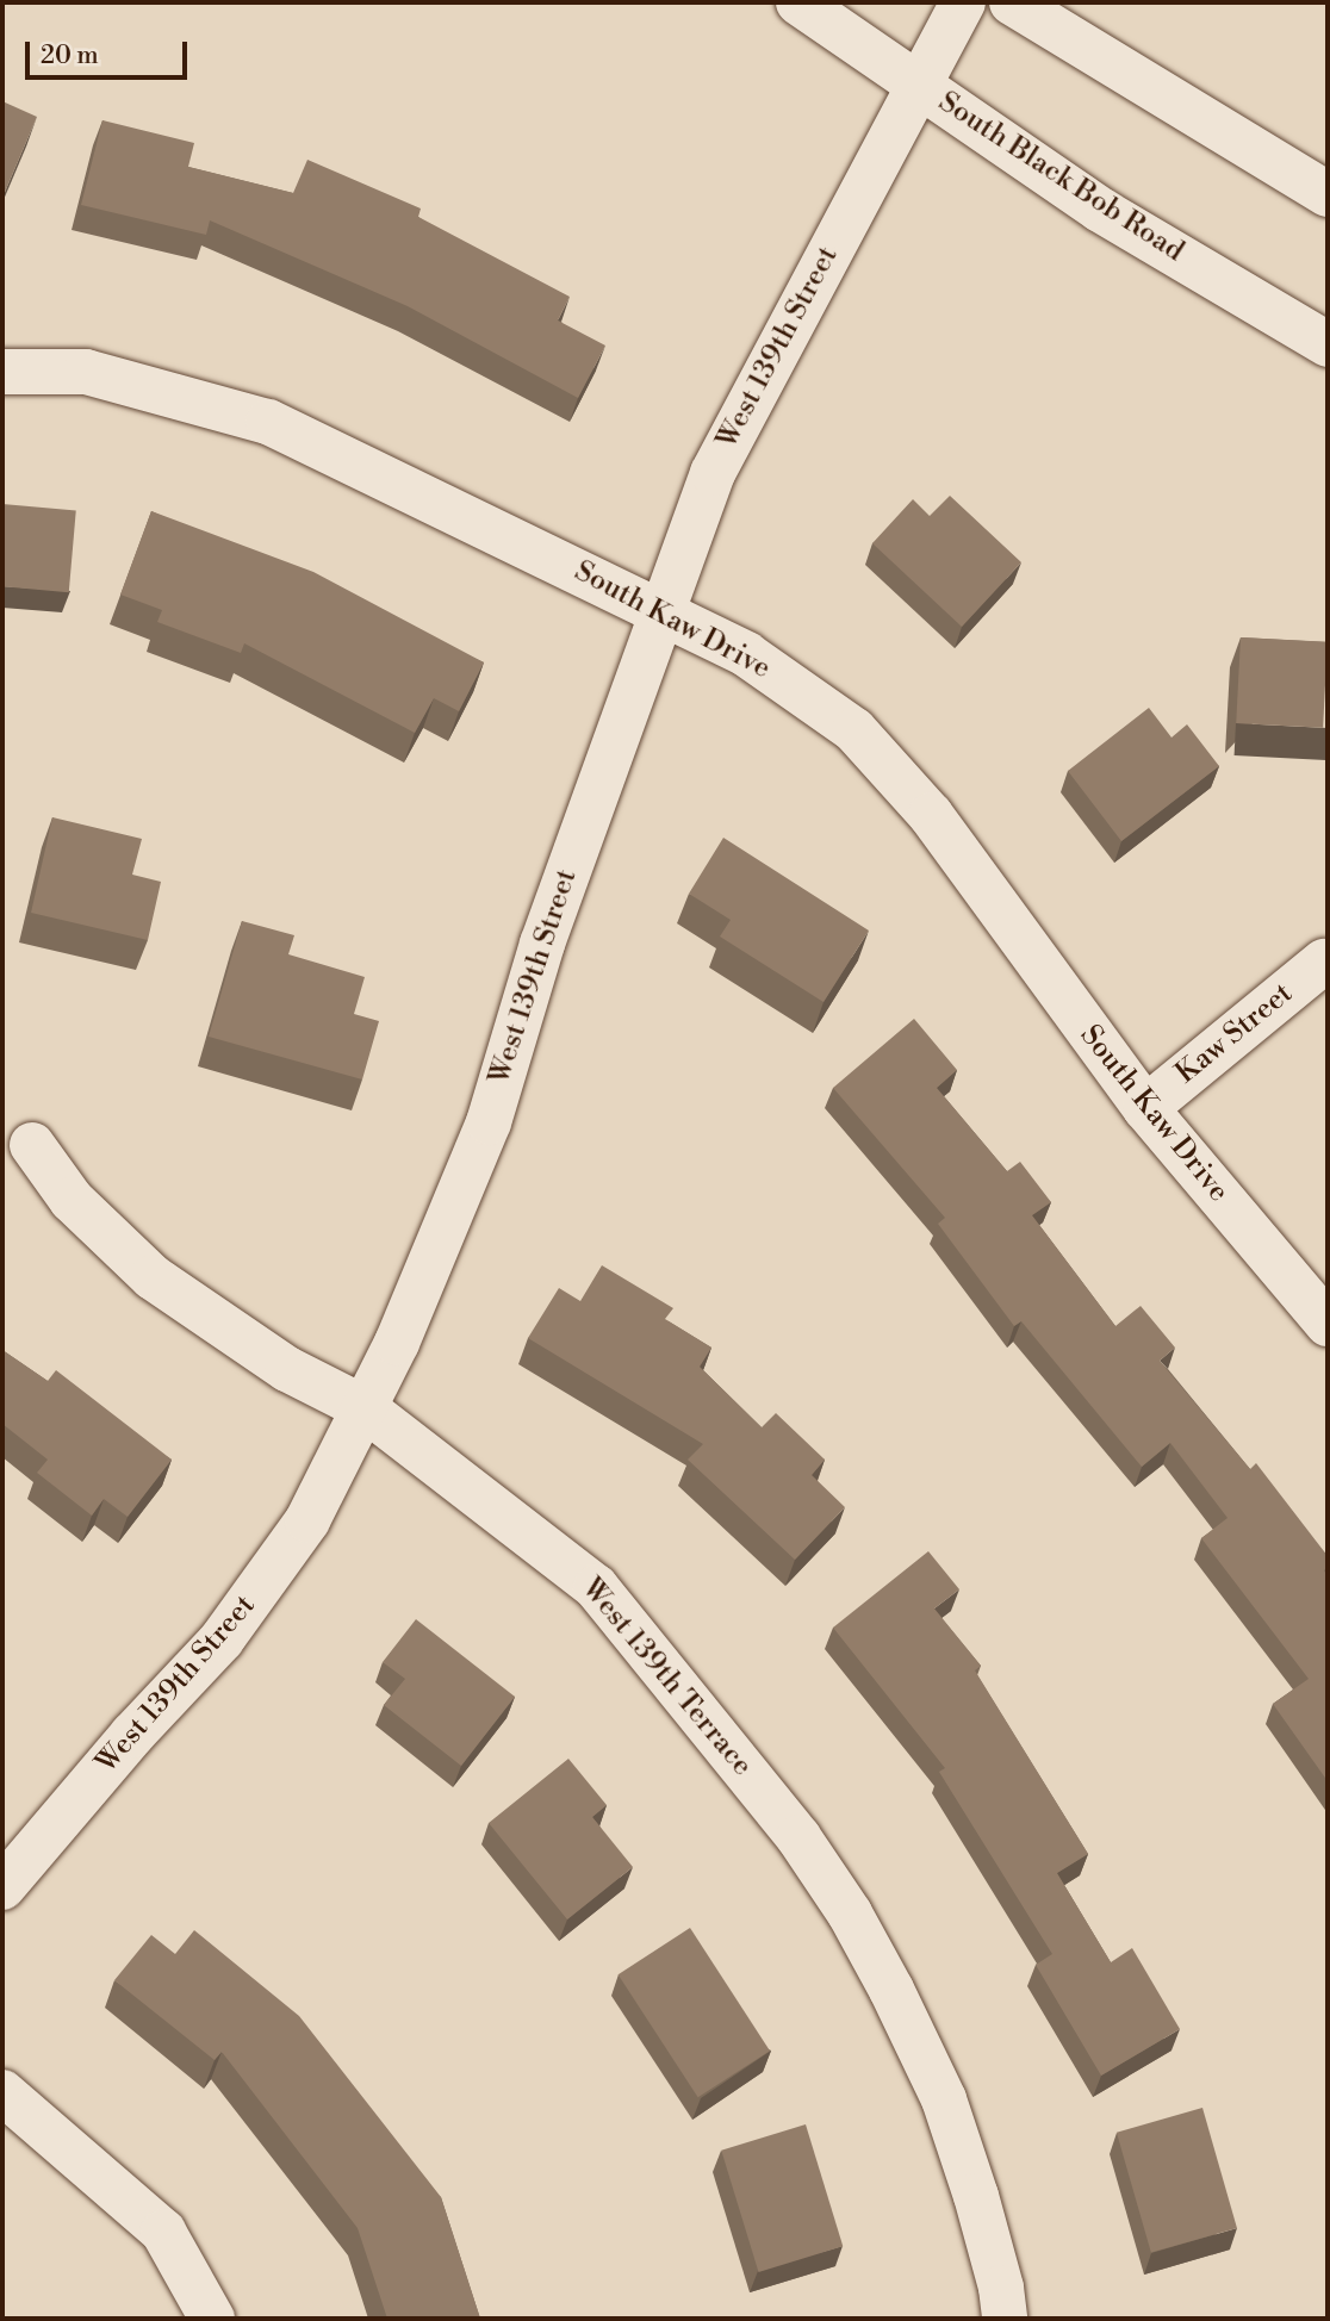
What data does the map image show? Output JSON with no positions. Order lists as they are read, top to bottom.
{
  "streets": {
    "street": [
      "South Black Bob Road",
      "West 139th Street",
      "South Kaw Drive",
      "Kaw Street",
      "West 139th Terrace"
    ]
  },
  "crossings": [
    ["South Black Bob Road", "West 139th Street"],
    ["West 139th Street", "South Kaw Drive"],
    ["West 139th Street", "West 139th Terrace"],
    ["South Kaw Drive", "Kaw Street"]
  ],
  "scale_bar": "20 m"
}
